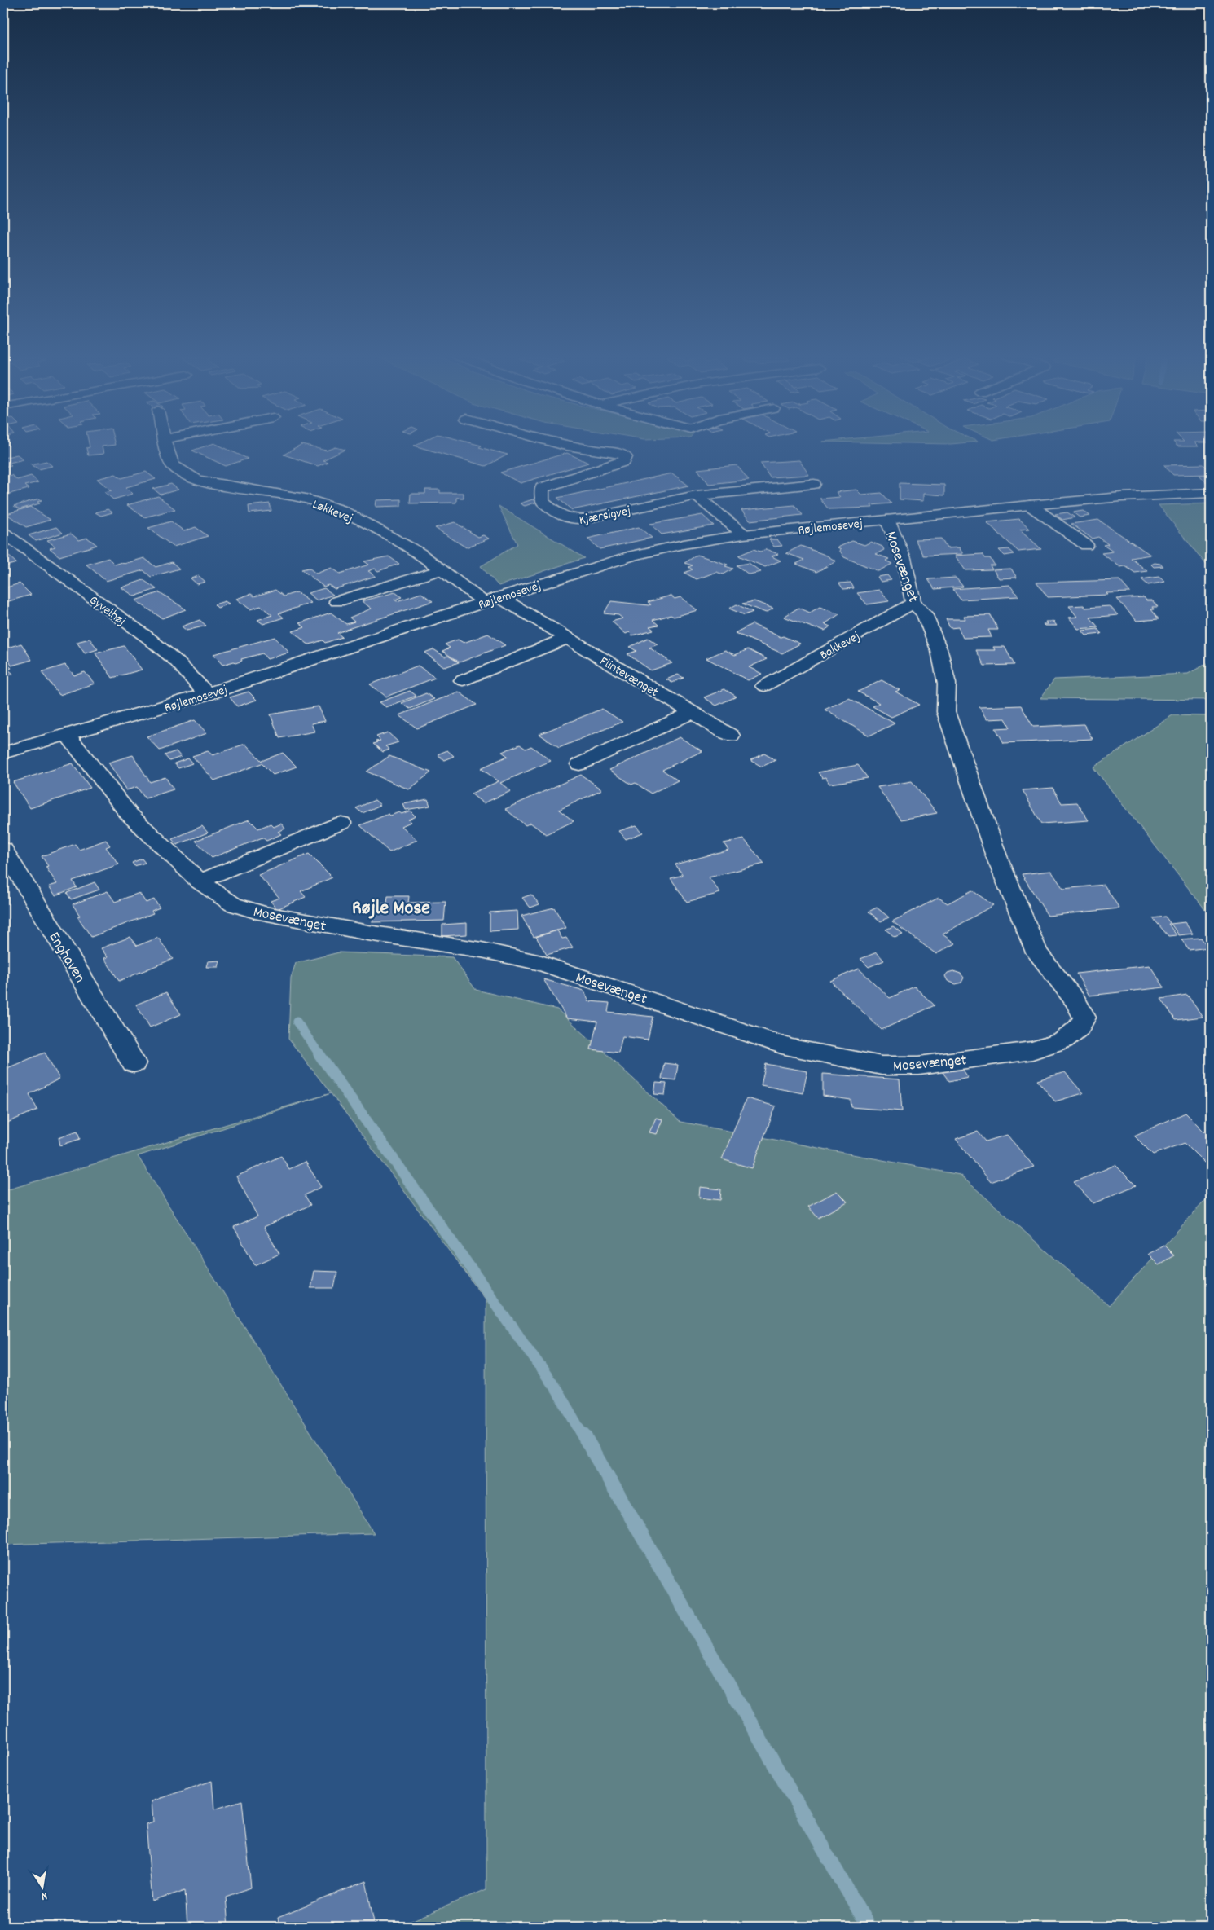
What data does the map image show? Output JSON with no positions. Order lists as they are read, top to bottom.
{
  "streets": {
    "street": [
      "Løkkevej",
      "Kjærsigvej",
      "Røjlemosevej",
      "Mosevænget",
      "Gyvelhøj",
      "Bakkevej",
      "Flintevænget",
      "Enghaven"
    ]
  },
  "crossings": [
    ["Løkkevej", "Røjlemosevej"],
    ["Løkkevej", "Flintevænget"],
    ["Røjlemosevej", "Mosevænget"],
    ["Røjlemosevej", "Gyvelhøj"],
    ["Røjlemosevej", "Flintevænget"],
    ["Mosevænget", "Bakkevej"]
  ],
  "districts": ["Røjle Mose"],
  "north": "bottom"
}
